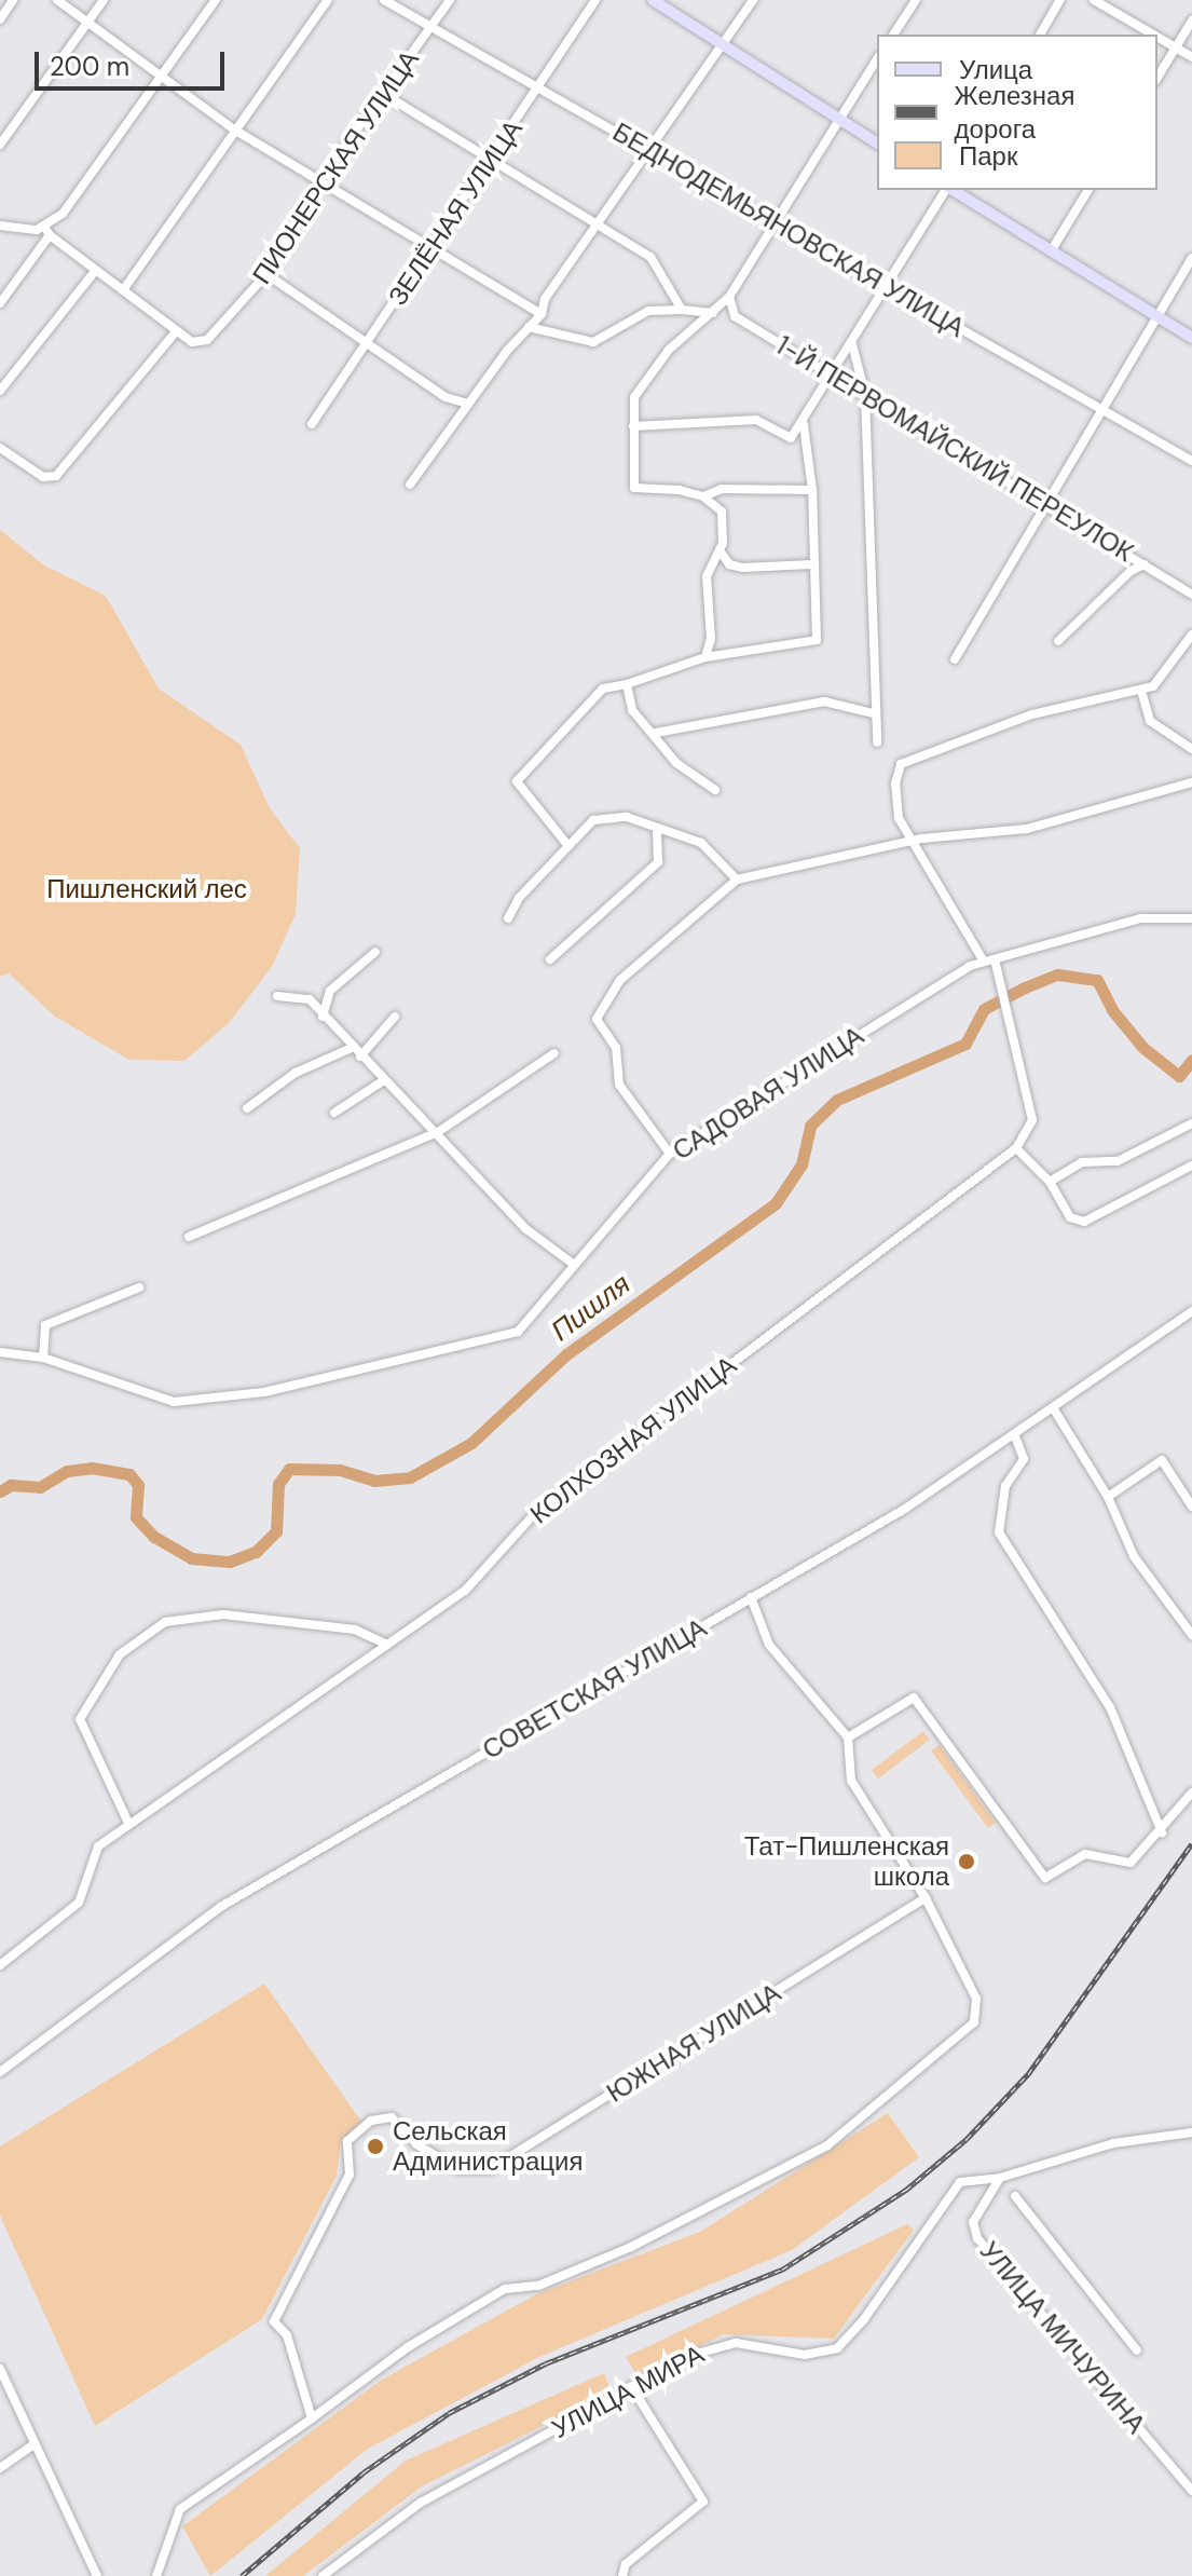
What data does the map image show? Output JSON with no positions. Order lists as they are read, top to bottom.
{
  "streets": {
    "street": [
      "ПИОНЕРСКАЯ УЛИЦА",
      "ЗЕЛЁНАЯ УЛИЦА",
      "БЕДНОДЕМЬЯНОВСКАЯ УЛИЦА",
      "1-Й ПЕРВОМАЙСКИЙ ПЕРЕУЛОК",
      "САДОВАЯ УЛИЦА",
      "КОЛХОЗНАЯ УЛИЦА",
      "СОВЕТСКАЯ УЛИЦА",
      "ЮЖНАЯ УЛИЦА",
      "УЛИЦА МИЧУРИНА",
      "УЛИЦА МИРА"
    ]
  },
  "crossings": [
    ["ПИОНЕРСКАЯ УЛИЦА", "БЕДНОДЕМЬЯНОВСКАЯ УЛИЦА"],
    ["ЗЕЛЁНАЯ УЛИЦА", "БЕДНОДЕМЬЯНОВСКАЯ УЛИЦА"],
    ["УЛИЦА МИЧУРИНА", "УЛИЦА МИРА"]
  ],
  "water": ["Пишля"],
  "parks": ["Пишленский лес"],
  "places": ["Тат-Пишленская школа", "Сельская Администрация"],
  "legend": ["Улица", "Железная дорога", "Парк"],
  "scale_bar": "200 m"
}
